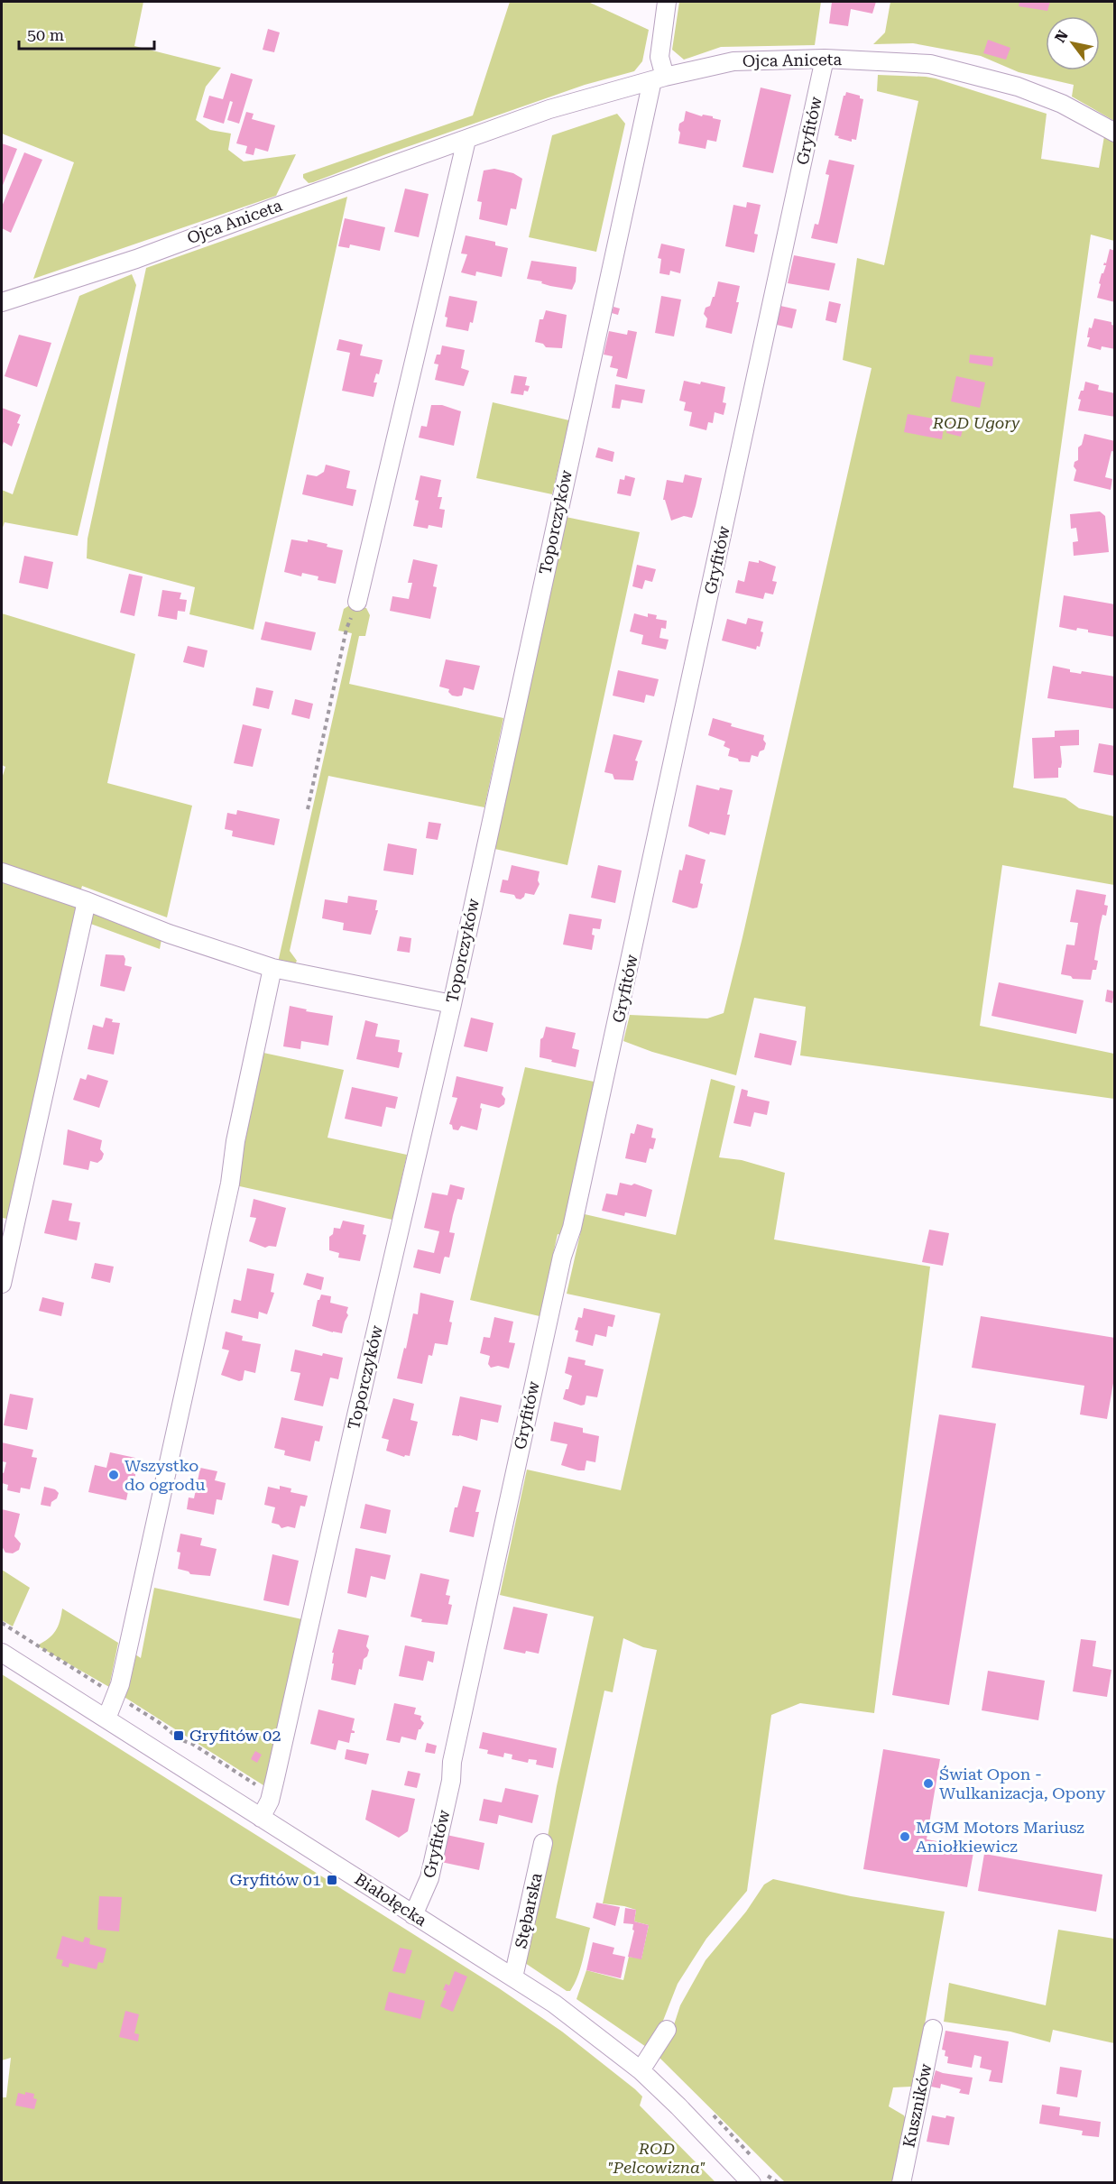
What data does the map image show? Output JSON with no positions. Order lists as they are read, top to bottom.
{
  "streets": {
    "street": [
      "Ojca Aniceta",
      "Gryfitów",
      "Toporczyków",
      "Białołęcka",
      "Stębarska",
      "Kuszników"
    ]
  },
  "crossings": [
    ["Ojca Aniceta", "Gryfitów"],
    ["Ojca Aniceta", "Toporczyków"],
    ["Gryfitów", "Białołęcka"],
    ["Toporczyków", "Białołęcka"],
    ["Białołęcka", "Stębarska"]
  ],
  "parks": ["ROD Ugory", "ROD \"Pelcowizna\""],
  "places": {
    "other": ["Wszystko do ogrodu", "Świat Opon - Wulkanizacja, Opony", "MGM Motors Mariusz Aniołkiewicz"],
    "transit": ["Gryfitów 02", "Gryfitów 01"]
  },
  "scale_bar": "50 m",
  "north": "top left"
}
